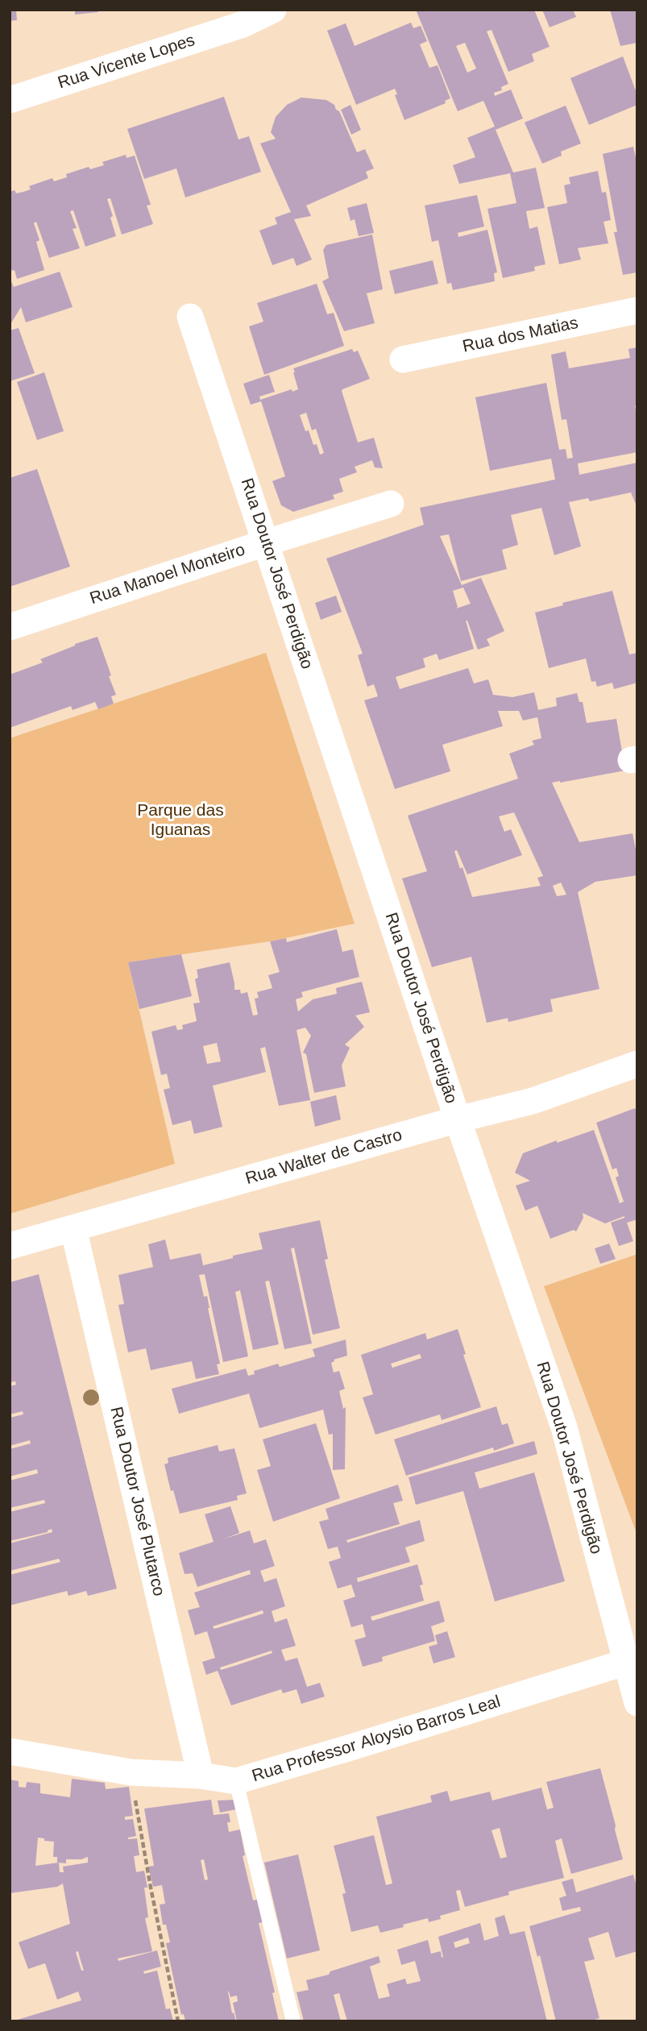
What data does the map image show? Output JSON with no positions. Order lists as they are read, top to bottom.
{
  "streets": {
    "street": [
      "Rua Vicente Lopes",
      "Rua dos Matias",
      "Rua Doutor José Perdigão",
      "Rua Manoel Monteiro",
      "Rua Walter de Castro",
      "Rua Doutor José Plutarco",
      "Rua Professor Aloysio Barros Leal"
    ]
  },
  "crossings": [
    ["Rua Doutor José Perdigão", "Rua Manoel Monteiro"],
    ["Rua Doutor José Perdigão", "Rua Walter de Castro"],
    ["Rua Doutor José Perdigão", "Rua Professor Aloysio Barros Leal"],
    ["Rua Walter de Castro", "Rua Doutor José Plutarco"],
    ["Rua Doutor José Plutarco", "Rua Professor Aloysio Barros Leal"]
  ],
  "parks": ["Parque das Iguanas"]
}
